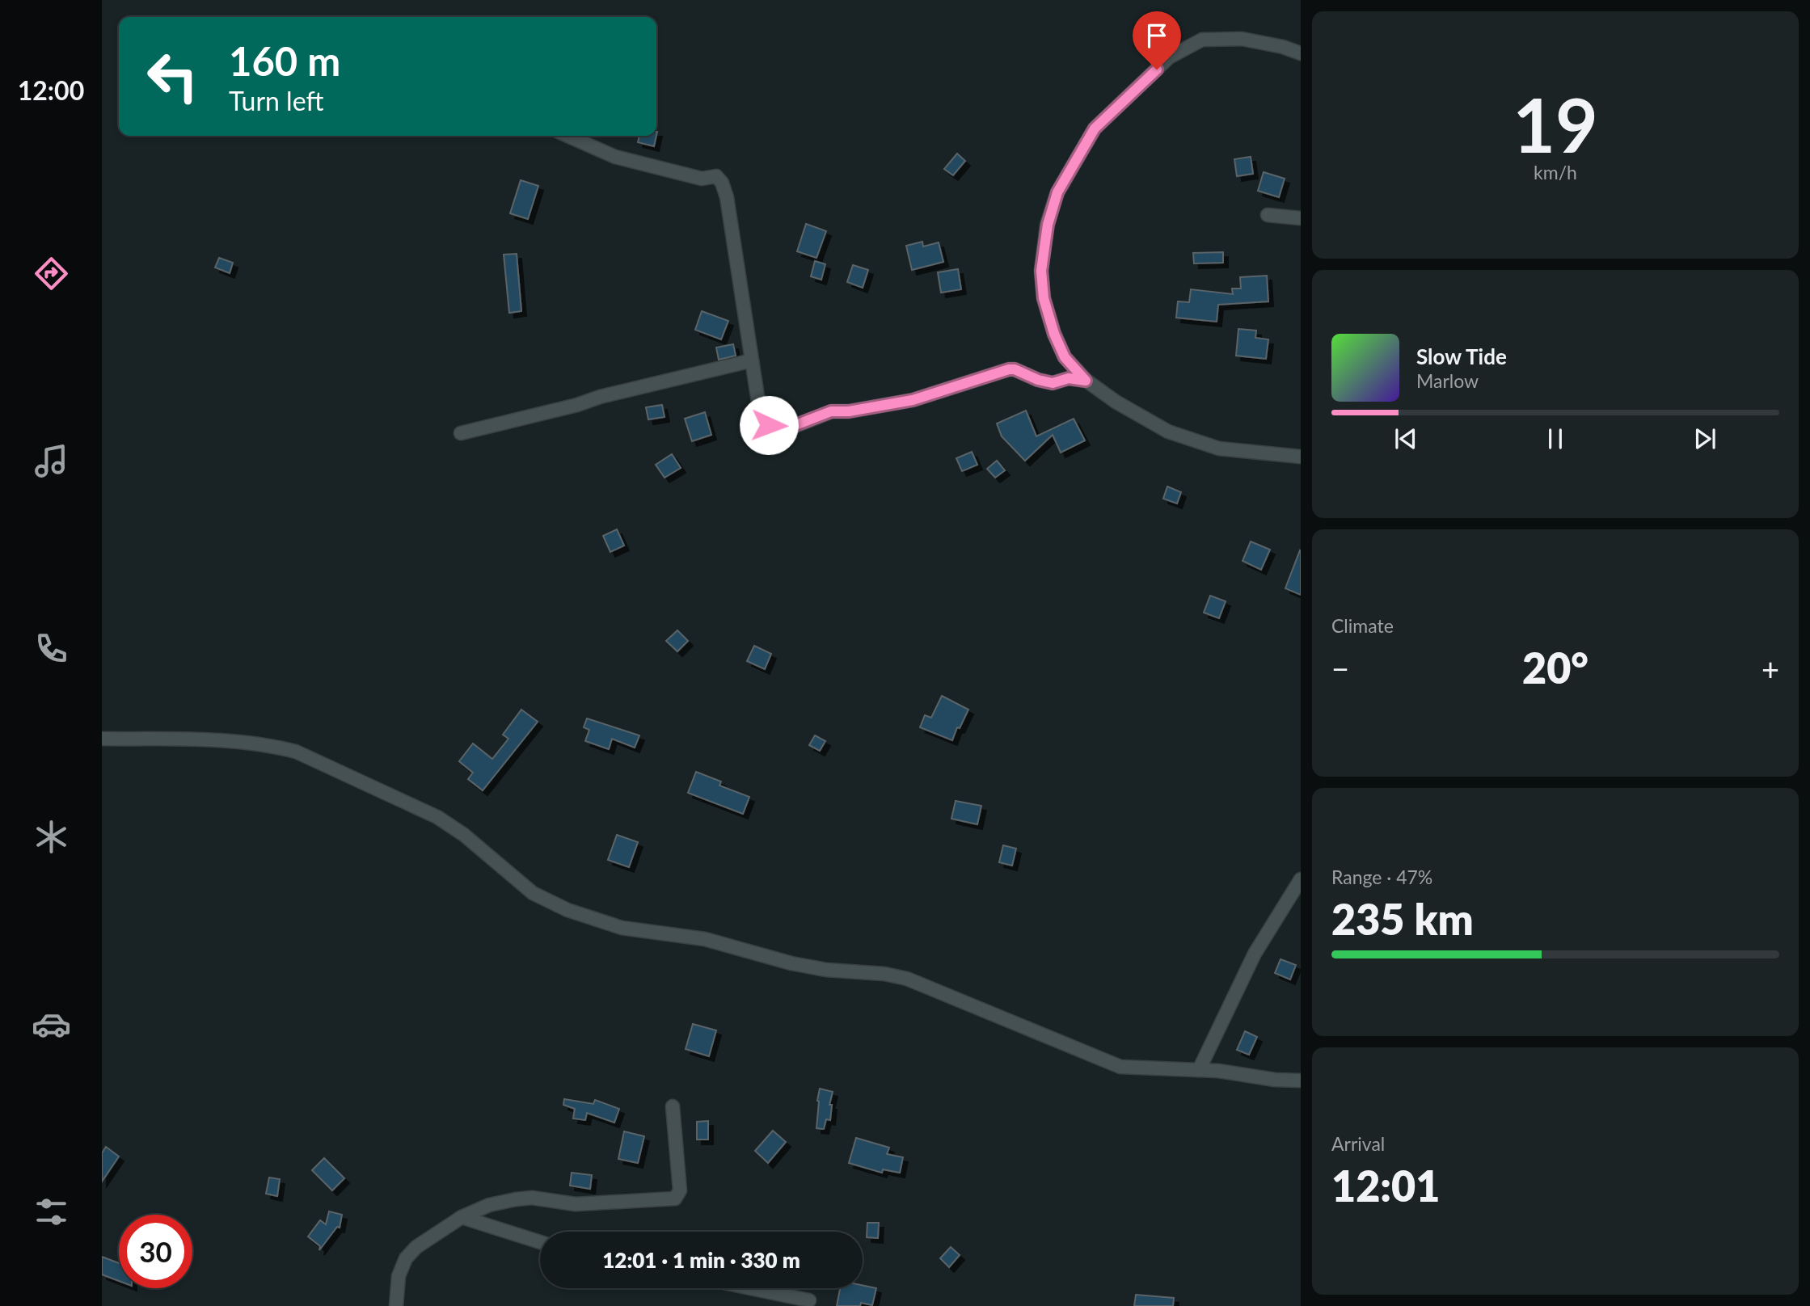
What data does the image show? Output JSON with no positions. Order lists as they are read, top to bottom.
{
  "page": {
    "tabs": "12:00",
    "tile": [
      ["19", "km/h"],
      "Climate",
      ["Range · 47%", "235 km"],
      ["Arrival", "12:01"]
    ],
    "turn": ["160 m", "Turn left"],
    "song": ["Slow Tide", "Marlow"],
    "heat": ["−", "20°", "+"],
    "limit": "30",
    "trip": "12:01 · 1 min · 330 m"
  }
}
